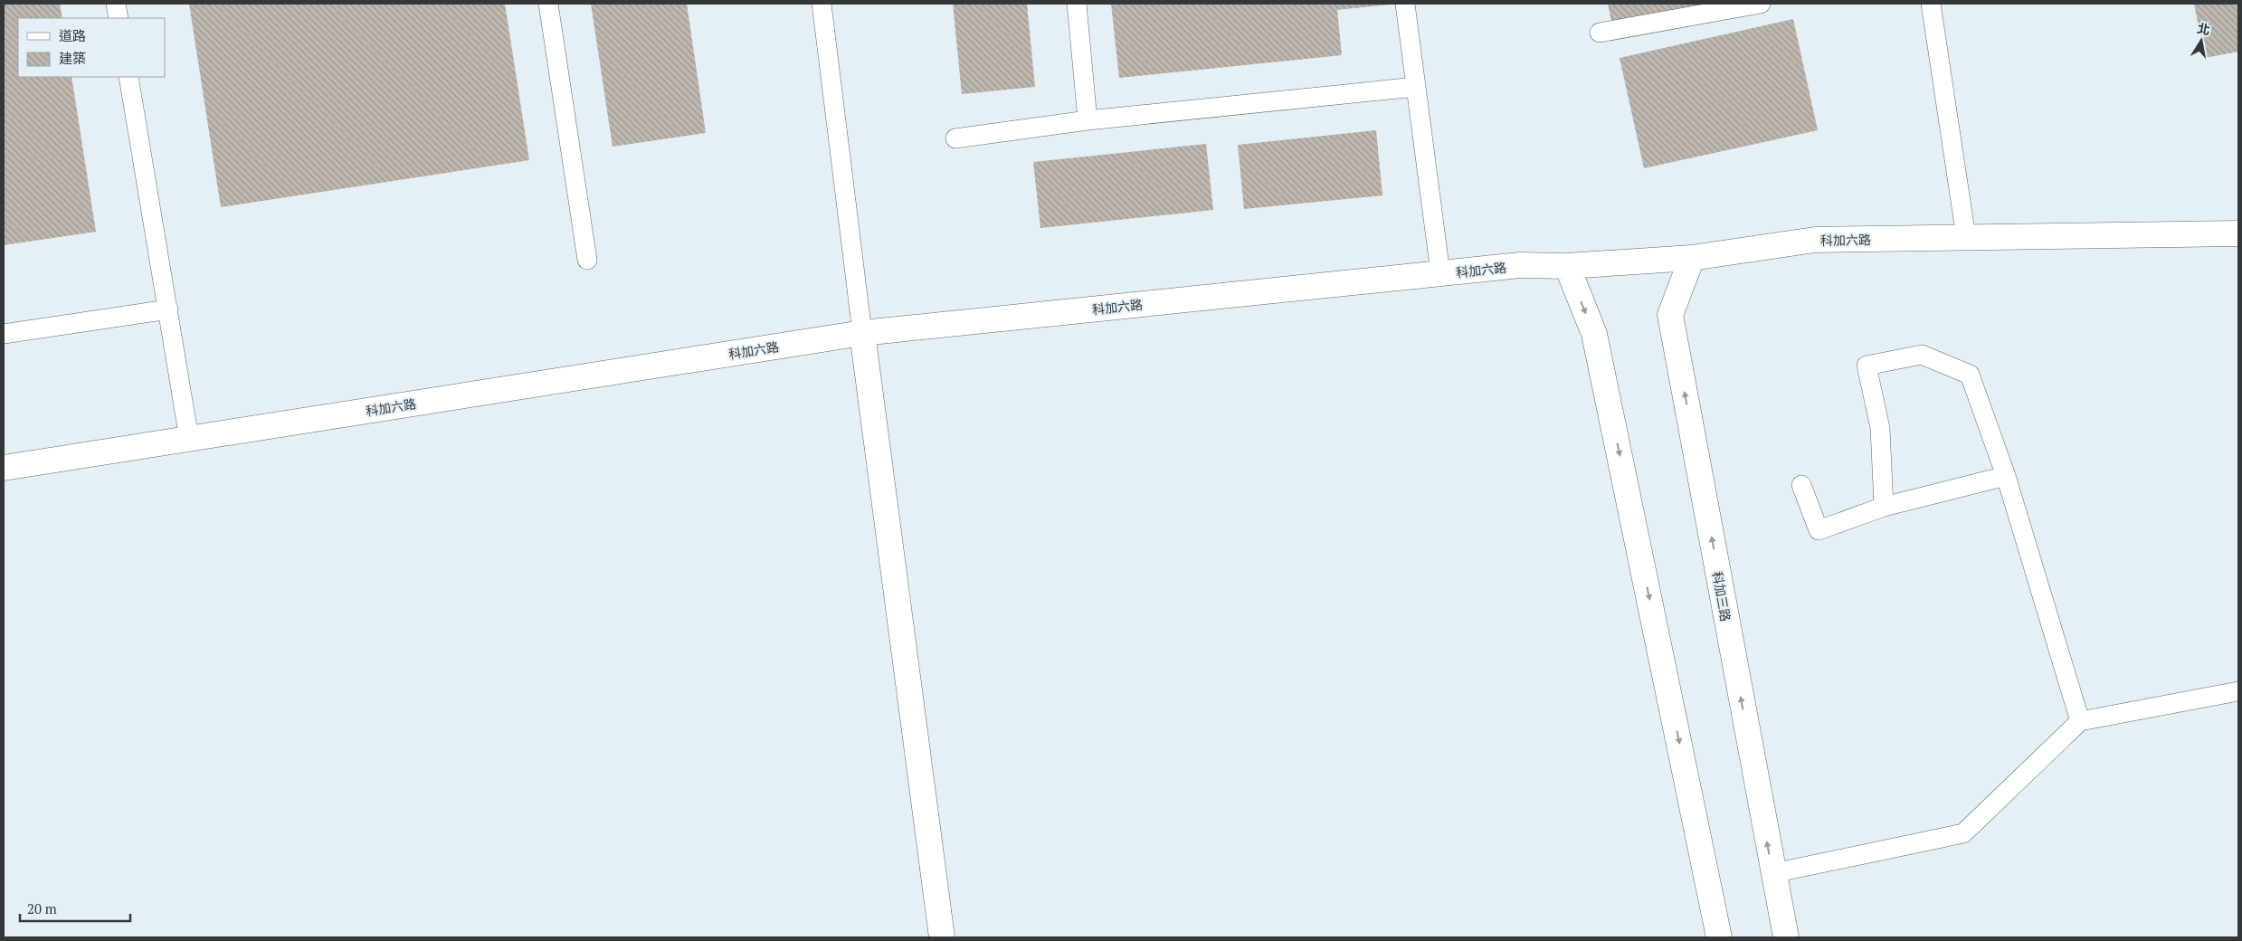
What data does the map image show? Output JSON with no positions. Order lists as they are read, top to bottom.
{
  "streets": {
    "street": ["科加六路", "科加三路"]
  },
  "crossings": [
    ["科加六路", "科加三路"]
  ],
  "legend": ["道路", "建築"],
  "scale_bar": "20 m",
  "north": "top"
}
